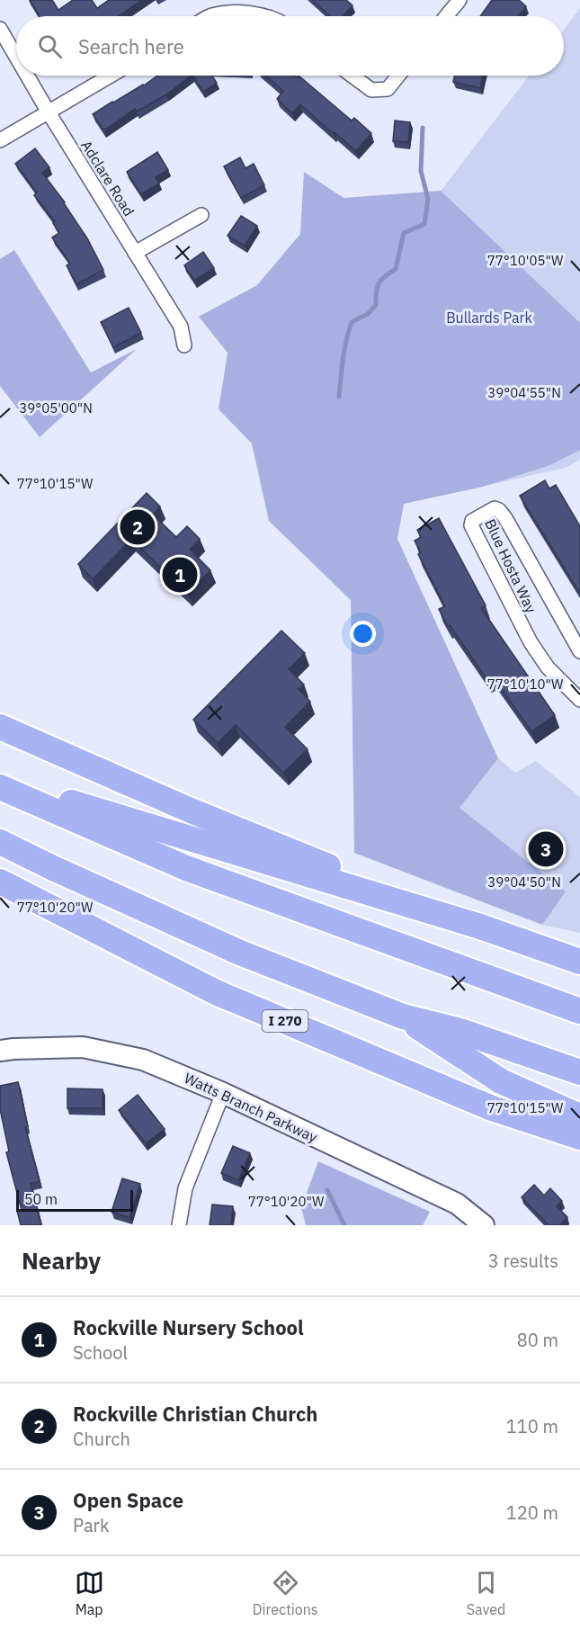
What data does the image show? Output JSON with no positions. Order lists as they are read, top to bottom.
{
  "streets": {
    "highway": ["I 270"],
    "street": ["Adclare Road", "Blue Hosta Way", "Watts Branch Parkway"]
  },
  "parks": ["Bullards Park"],
  "scale_bar": "50 m",
  "page": {
    "search": "Search here",
    "pins": ["2", "1", "3"],
    "scale": "50 m",
    "heading": ["Nearby", "3 results"],
    "list": [
      {
        "mark": "1",
        "name": "Rockville Nursery School",
        "note": "School",
        "value": "80 m"
      },
      {
        "mark": "2",
        "name": "Rockville Christian Church",
        "note": "Church",
        "value": "110 m"
      },
      {
        "mark": "3",
        "name": "Open Space",
        "note": "Park",
        "value": "120 m"
      }
    ],
    "nav": ["Map", "Directions", "Saved"]
  },
  "coordinates": [
    "77°10'05\"W",
    "39°04'55\"N",
    "39°05'00\"N",
    "77°10'15\"W",
    "77°10'10\"W",
    "39°04'50\"N",
    "77°10'20\"W"
  ]
}
